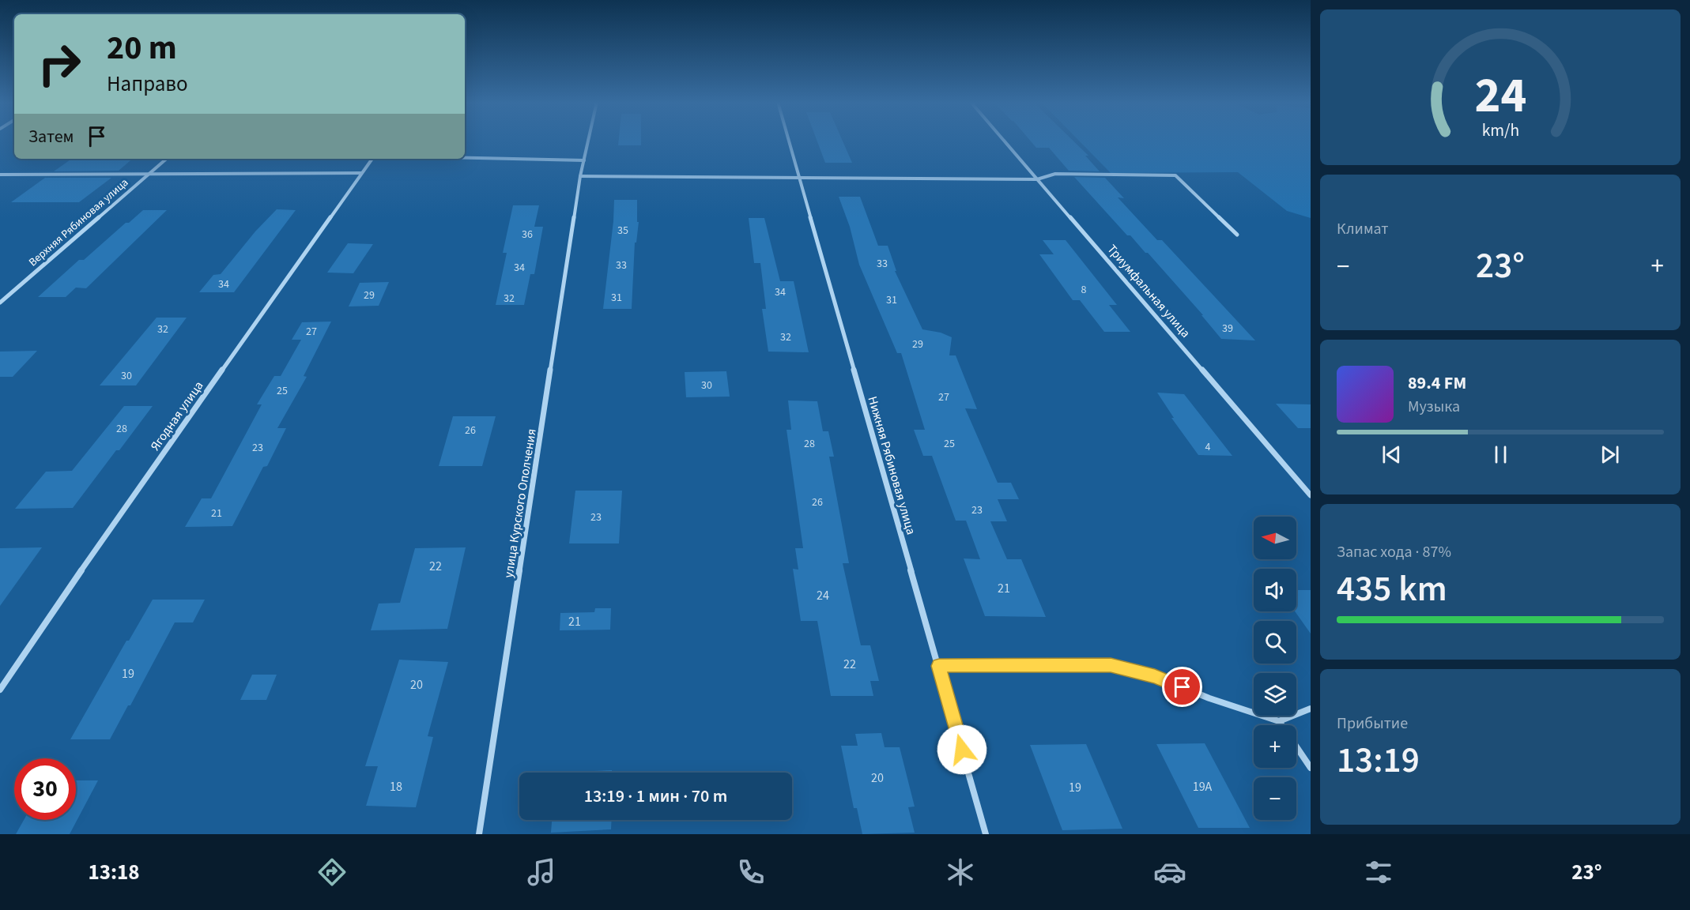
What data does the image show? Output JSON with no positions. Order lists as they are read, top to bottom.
{
  "streets": {
    "street": [
      "Верхняя Рябиновая улица",
      "Триумфальная улица",
      "Ягодная улица",
      "Нижняя Рябиновая улица",
      "улица Курского Ополчения"
    ]
  },
  "house_numbers": [
    "35",
    "36",
    "33",
    "33",
    "34",
    "34",
    "8",
    "34",
    "29",
    "31",
    "32",
    "31",
    "39",
    "32",
    "27",
    "32",
    "29",
    "30",
    "30",
    "25",
    "27",
    "28",
    "26",
    "28",
    "25",
    "4",
    "23",
    "26",
    "23",
    "21",
    "23",
    "22",
    "21",
    "24",
    "21",
    "22",
    "19",
    "20",
    "20",
    "18",
    "19А",
    "19"
  ],
  "north": "left",
  "page": {
    "turn": ["20 m", "Направо"],
    "then": "Затем",
    "tile": [
      "Климат",
      ["Запас хода · 87%", "435 km"],
      ["Прибытие", "13:19"]
    ],
    "heat": ["−", "23°", "+"],
    "song": ["89.4 FM", "Музыка"],
    "map_buttons": ["+", "−"],
    "limit": "30",
    "trip": "13:19 · 1 мин · 70 m",
    "tabs": ["13:18", "23°"],
    "gauge": ["24", "km/h"]
  }
}
